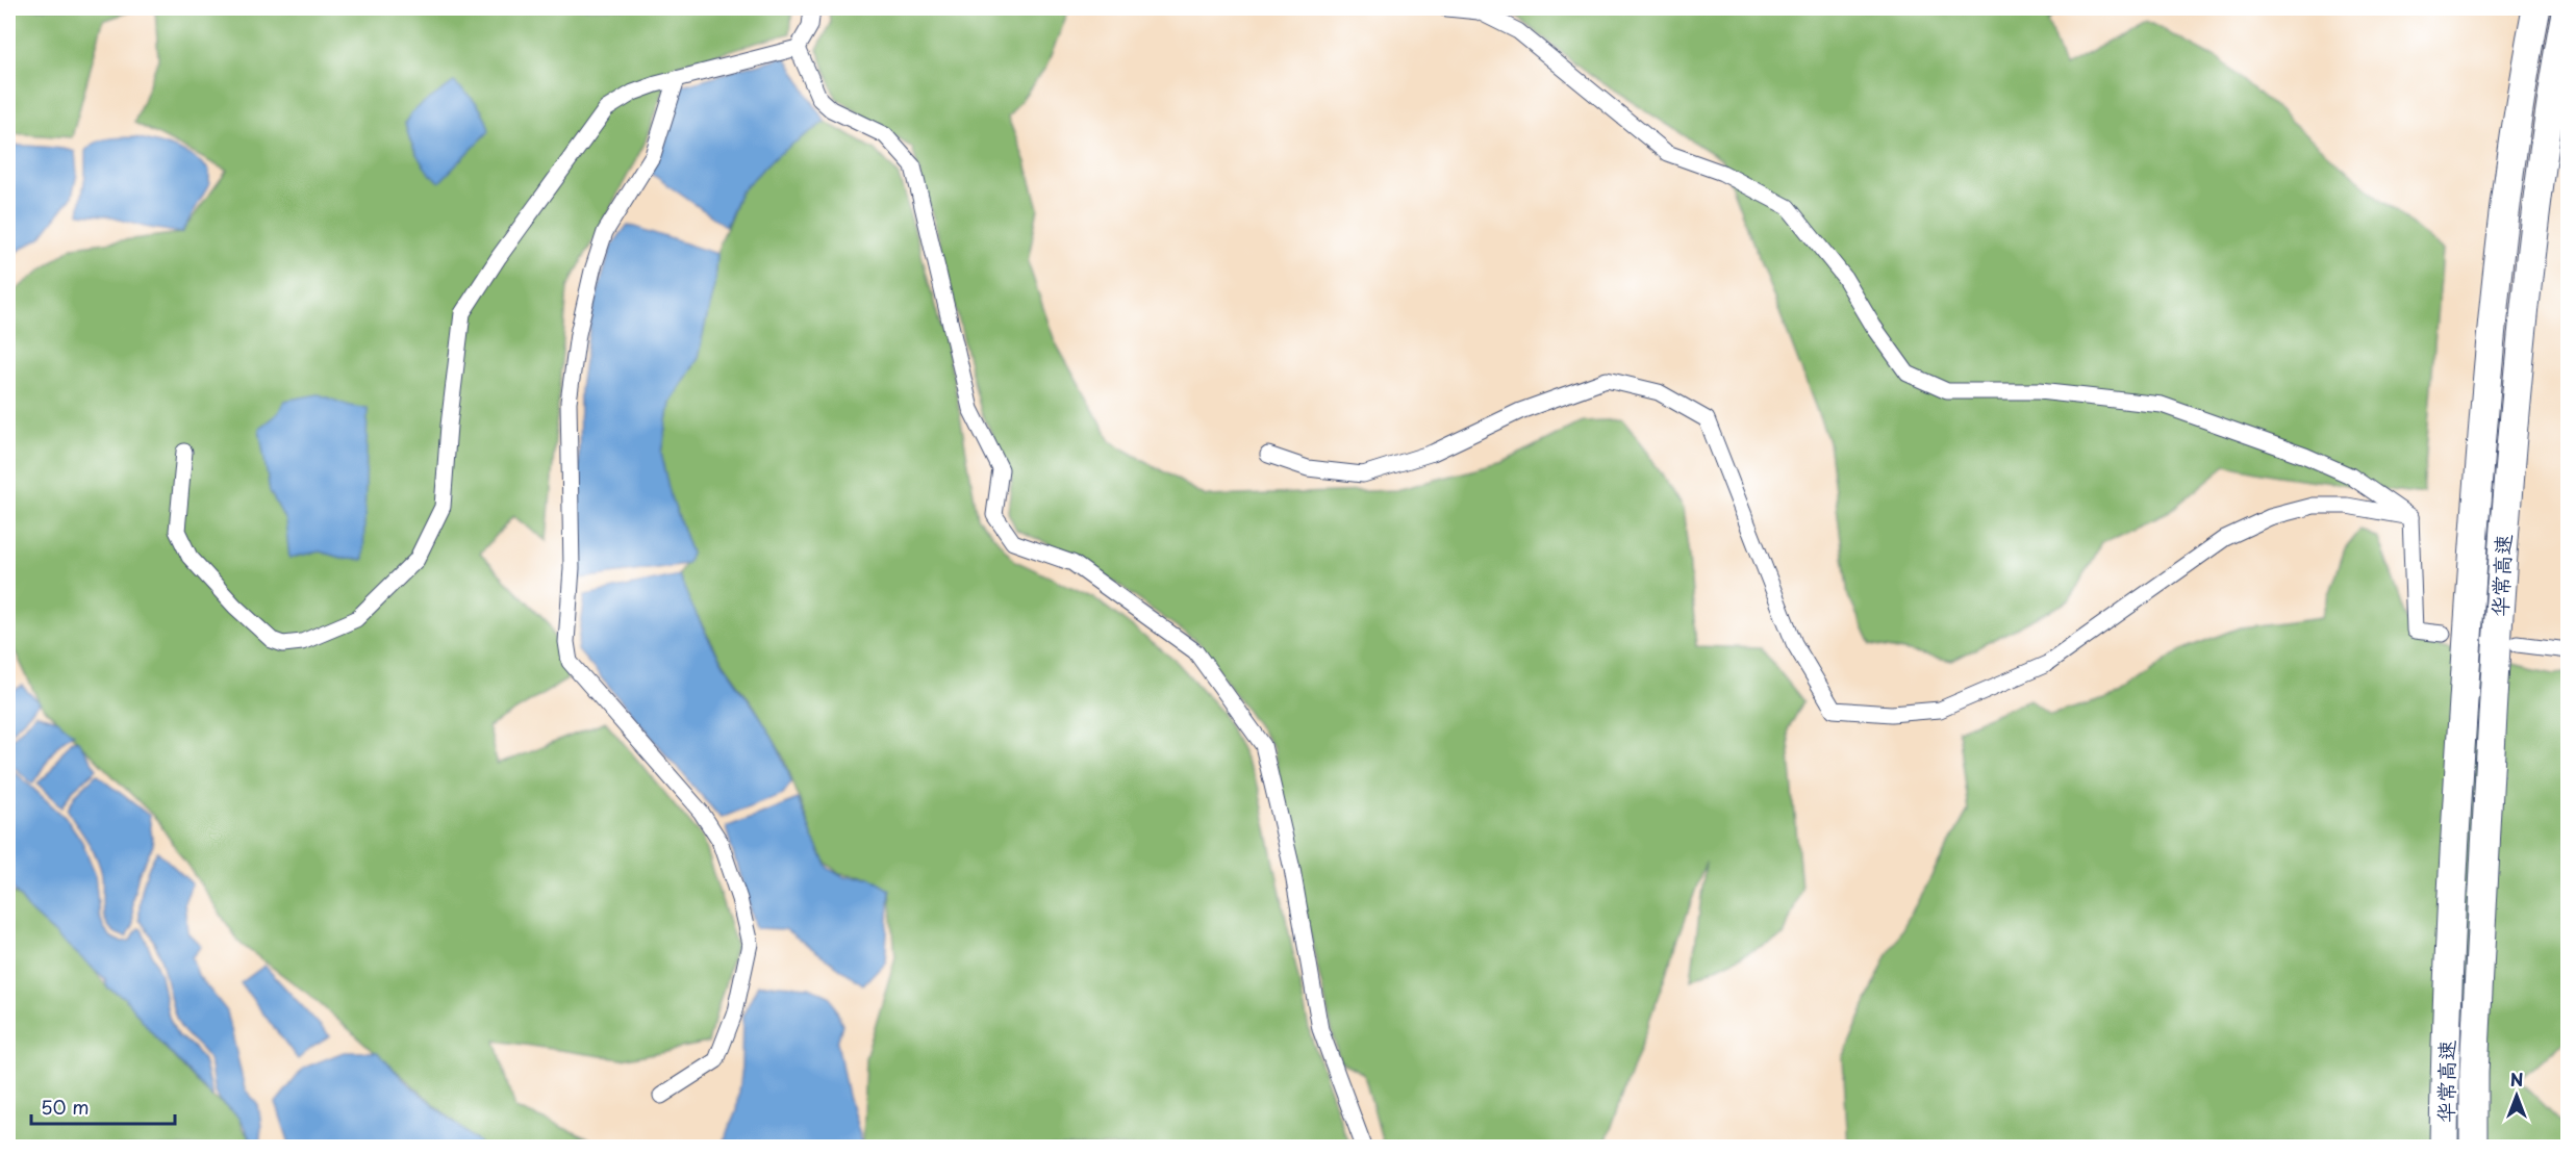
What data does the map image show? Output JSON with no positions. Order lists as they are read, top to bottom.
{
  "streets": {
    "highway": ["华常高速"]
  },
  "scale_bar": "50 m",
  "north": "top"
}
